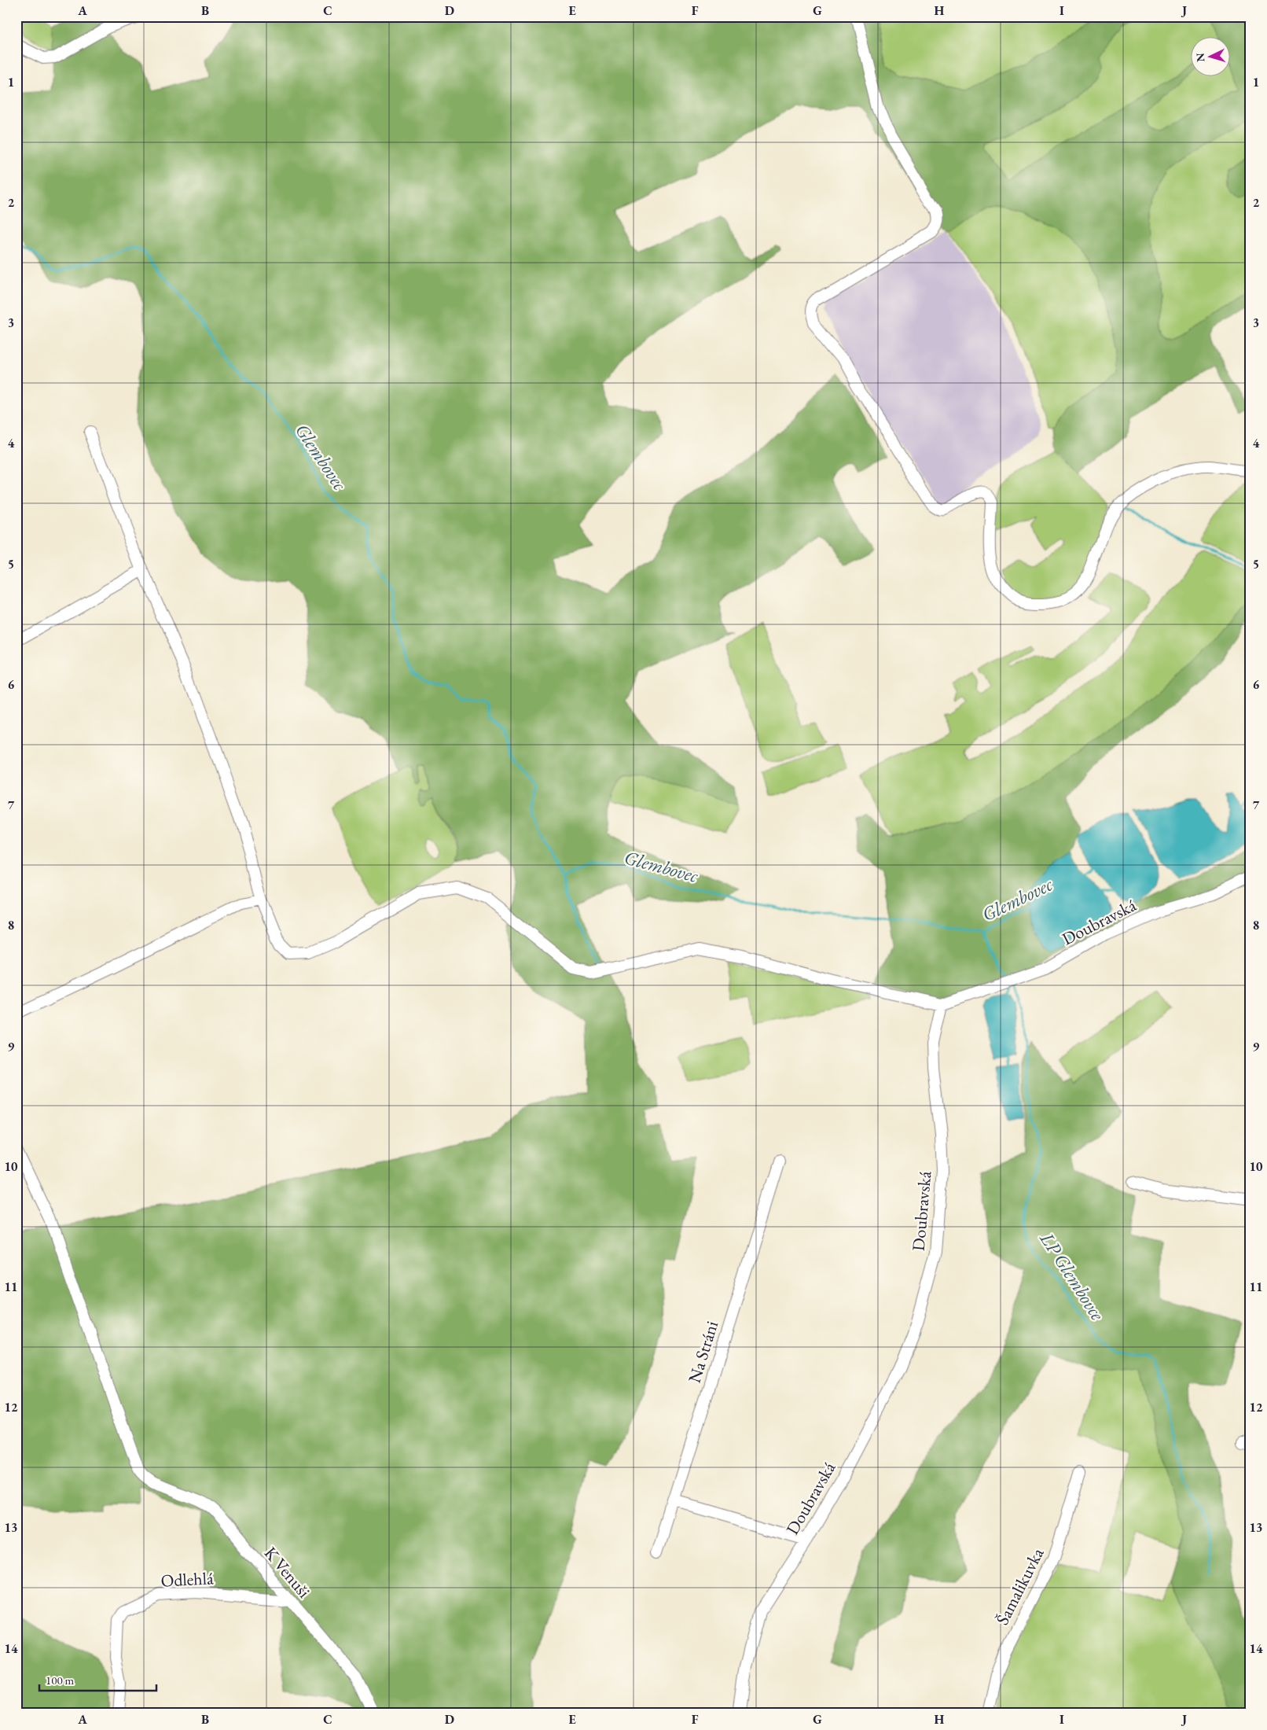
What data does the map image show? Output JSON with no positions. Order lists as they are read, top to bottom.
{
  "streets": {
    "street": [
      "Doubravská",
      "Na Stráni",
      "K Venuši",
      "Odlehlá",
      "Šamalikuvka"
    ]
  },
  "crossings": [
    ["K Venuši", "Odlehlá"]
  ],
  "water": ["Glembovec", "LP Glembovce"],
  "scale_bar": "100 m",
  "north": "left",
  "grid": {
    "columns": [
      "A",
      "B",
      "C",
      "D",
      "E",
      "F",
      "G",
      "H",
      "I",
      "J"
    ],
    "rows": [
      "1",
      "2",
      "3",
      "4",
      "5",
      "6",
      "7",
      "8",
      "9",
      "10",
      "11",
      "12",
      "13",
      "14"
    ]
  }
}
